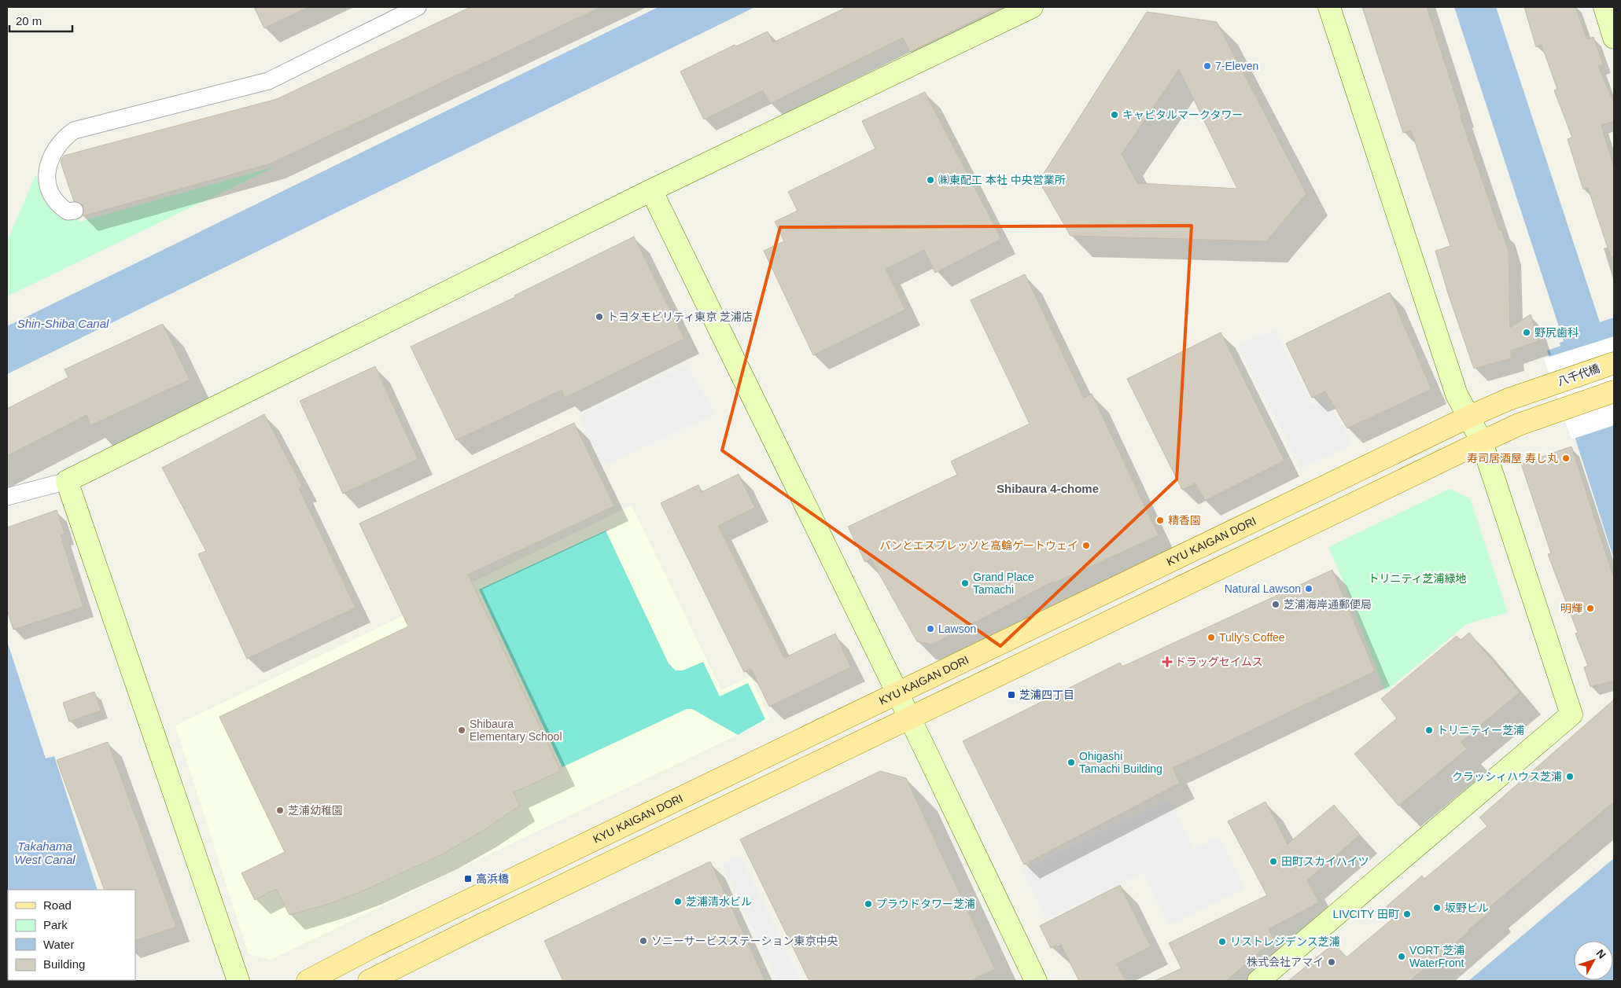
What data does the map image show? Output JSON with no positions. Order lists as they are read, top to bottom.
{
  "streets": {
    "main road": ["八千代橋", "KYU KAIGAN DORI"]
  },
  "crossings": [
    ["八千代橋", "KYU KAIGAN DORI"]
  ],
  "districts": ["Shibaura 4-chome"],
  "water": ["Shin-Shiba Canal", "Takahama West Canal"],
  "parks": ["トリニティ芝浦緑地"],
  "places": {
    "other": [
      "7-Eleven",
      "キャピタルマークタワー",
      "㈱東配工 本社 中央営業所",
      "トヨタモビリティ東京 芝浦店",
      "野尻歯科",
      "寿司居酒屋 寿し丸",
      "精香園",
      "パンとエスプレッソと高輪ゲートウェイ",
      "Grand Place Tamachi",
      "Natural Lawson",
      "芝浦海岸通郵便局",
      "明輝",
      "Lawson",
      "Tully's Coffee",
      "Shibaura Elementary School",
      "トリニティー芝浦",
      "Ohigashi Tamachi Building",
      "クラッシィハウス芝浦",
      "芝浦幼稚園",
      "田町スカイハイツ",
      "芝浦清水ビル",
      "プラウドタワー芝浦",
      "坂野ビル",
      "LIVCITY 田町",
      "ソニーサービスステーション東京中央",
      "リストレジデンス芝浦",
      "VORT 芝浦 WaterFront",
      "株式会社アマイ"
    ],
    "health": ["ドラッグセイムス"],
    "transit": ["芝浦四丁目", "高浜橋"]
  },
  "legend": [
    "Road",
    "Park",
    "Water",
    "Building"
  ],
  "scale_bar": "20 m",
  "north": "top right"
}
